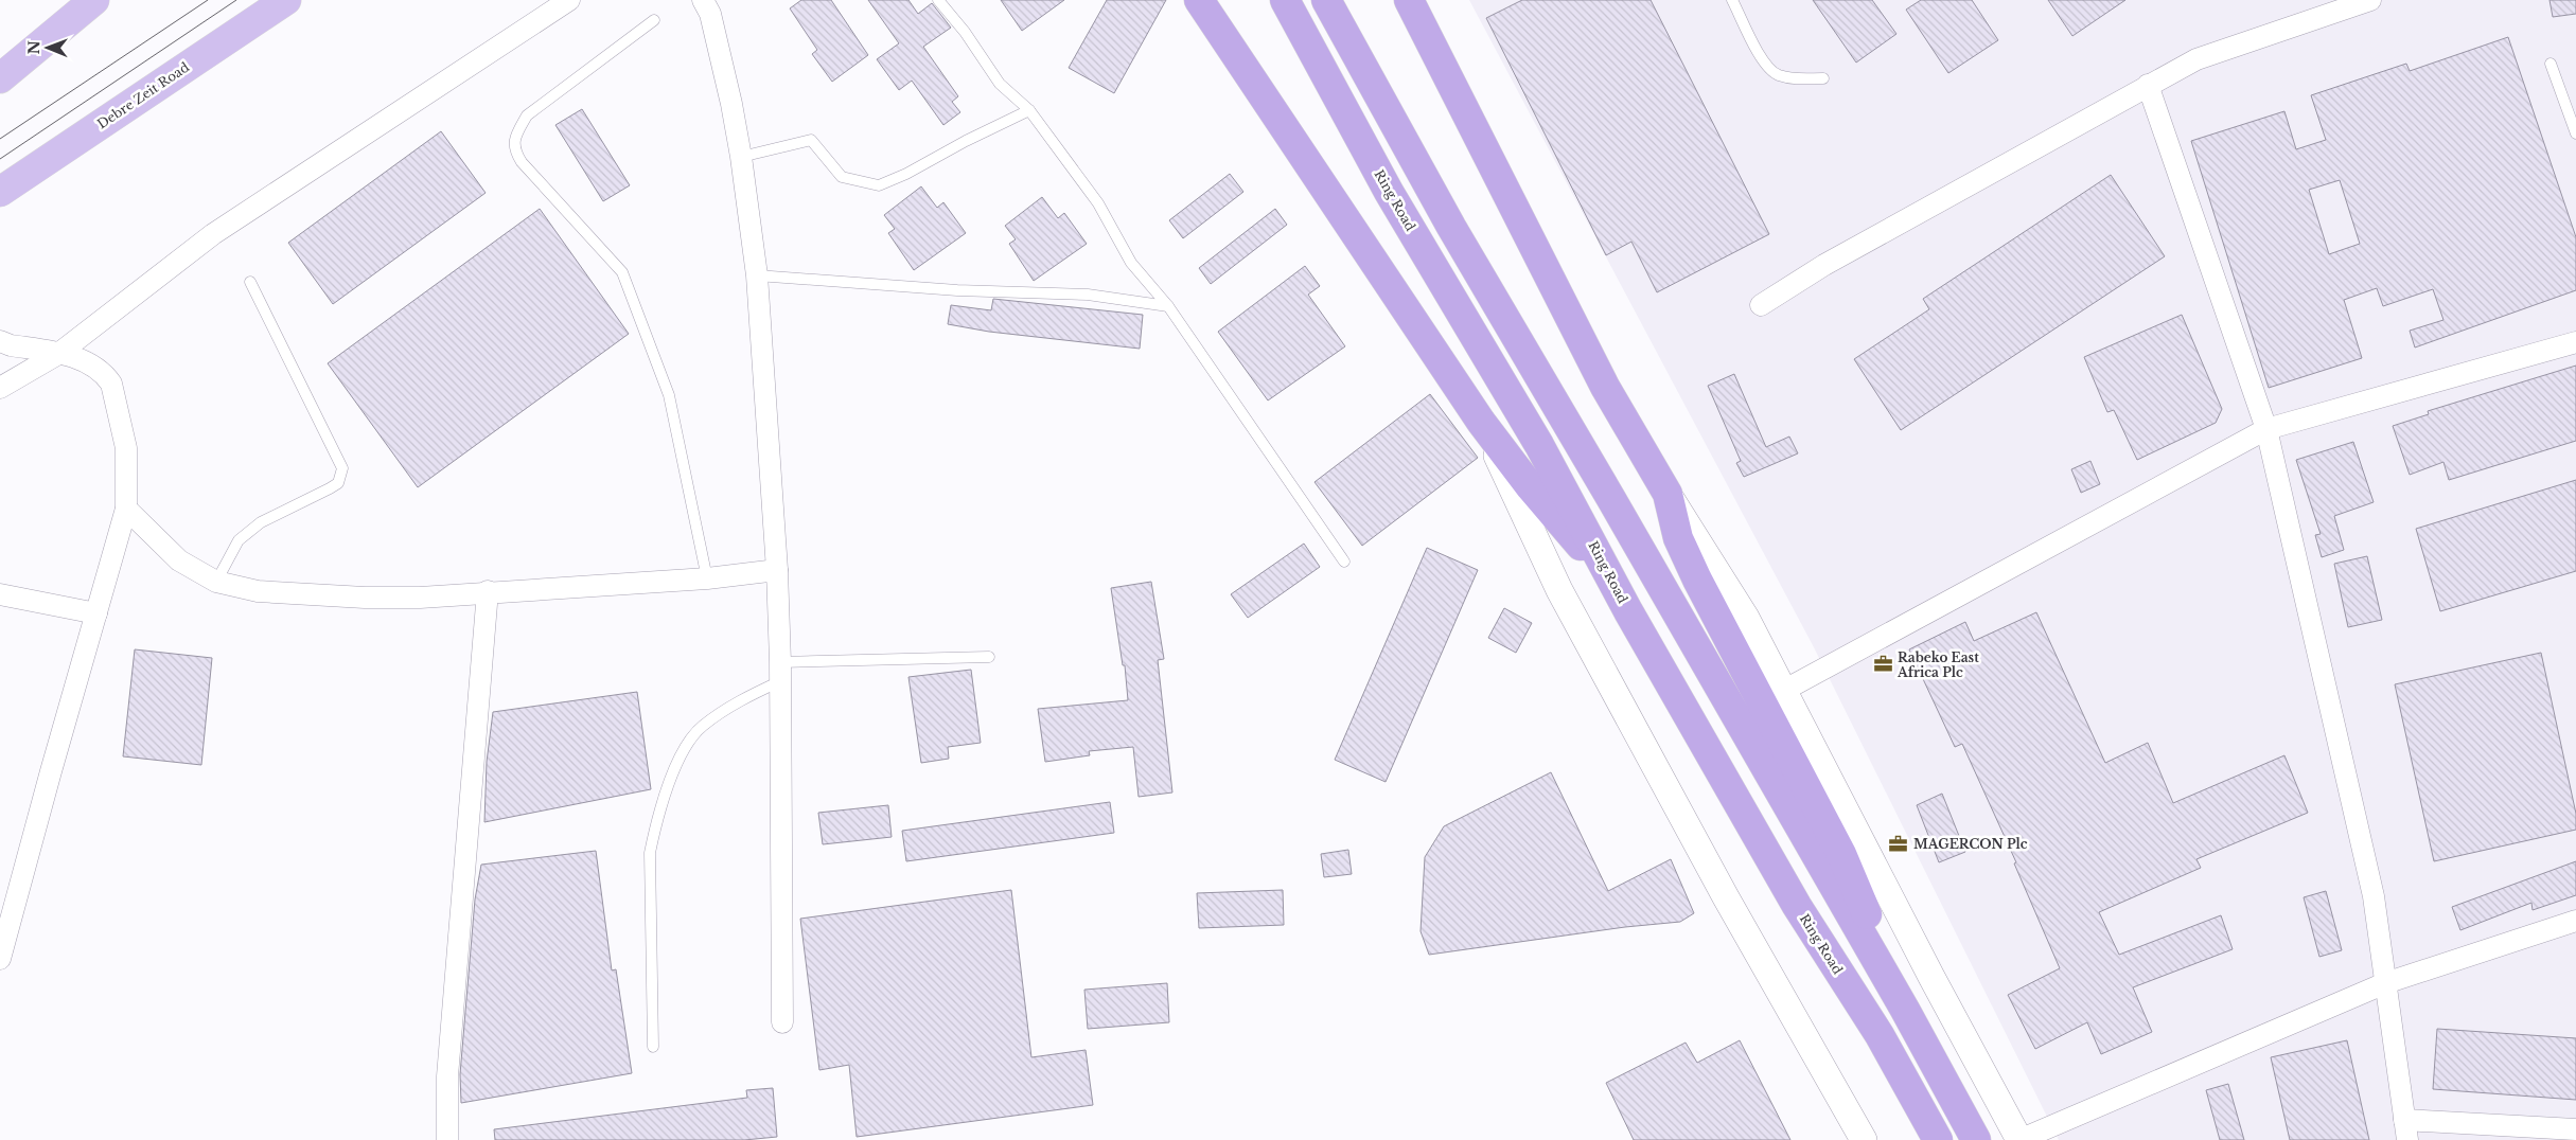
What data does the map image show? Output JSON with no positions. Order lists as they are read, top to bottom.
{
  "streets": {
    "highway": ["Ring Road"],
    "main road": ["Debre Zeit Road"]
  },
  "places": {
    "office": ["Rabeko East Africa Plc", "MAGERCON Plc"]
  },
  "north": "left"
}
